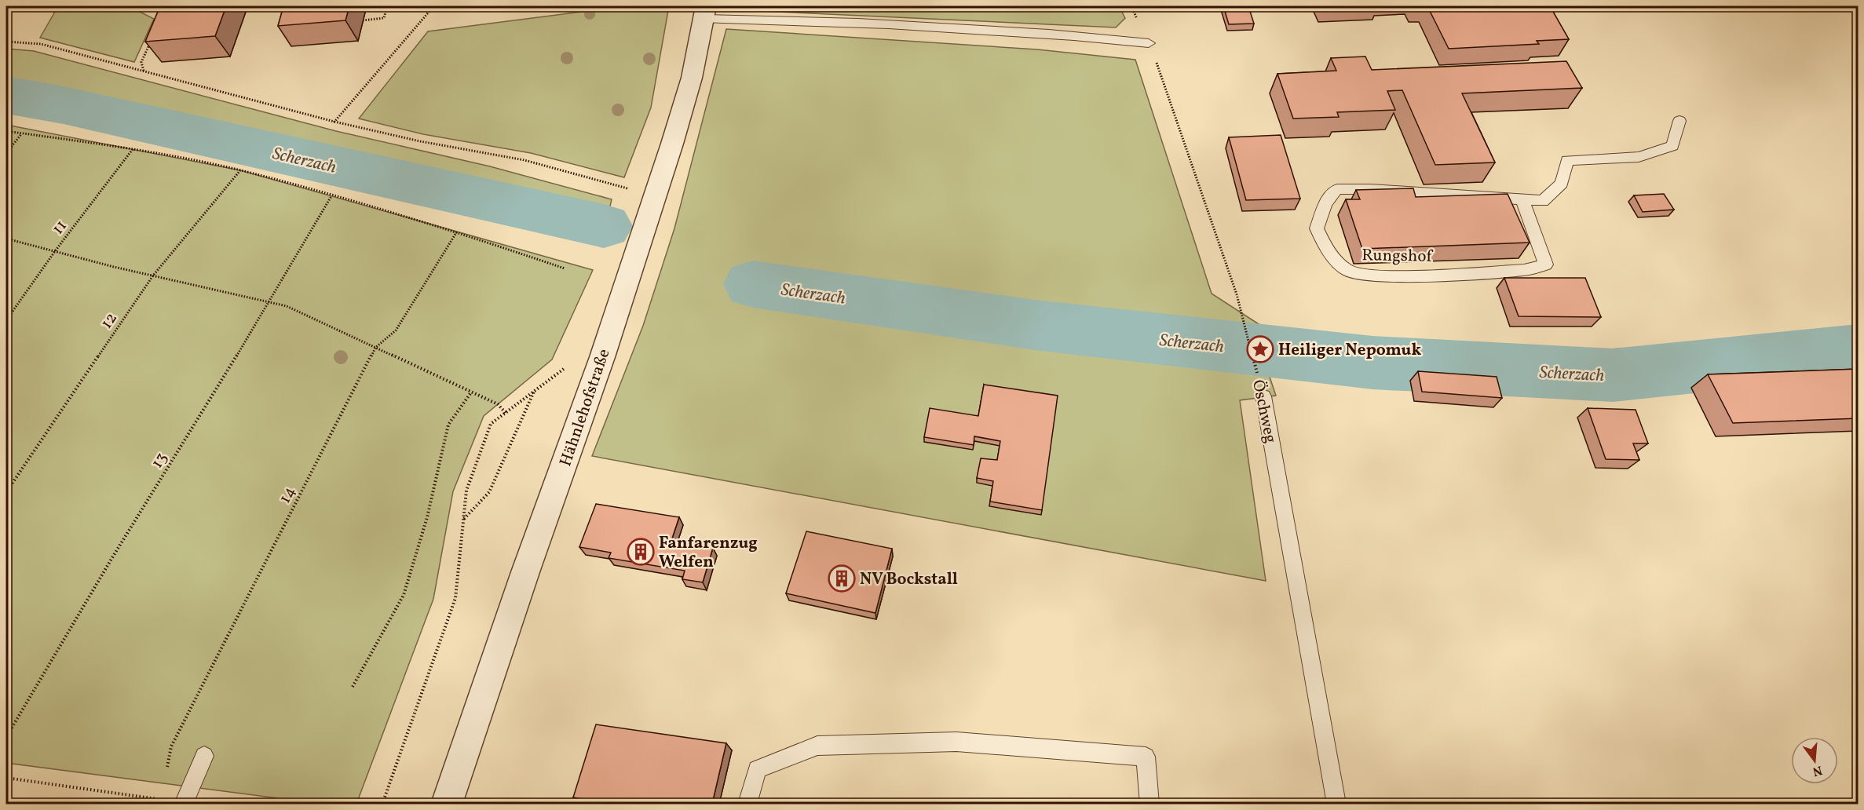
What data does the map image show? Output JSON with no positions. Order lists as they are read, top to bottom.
{
  "streets": {
    "street": ["Hähnlehofstraße"],
    "lane": ["Rungshof", "Öschweg"],
    "path": [
      "11",
      "12",
      "13",
      "14"
    ]
  },
  "water": ["Scherzach"],
  "places": {
    "place": ["Heiliger Nepomuk"],
    "building": ["Fanfarenzug Welfen", "NV Bockstall"]
  },
  "north": "bottom"
}
